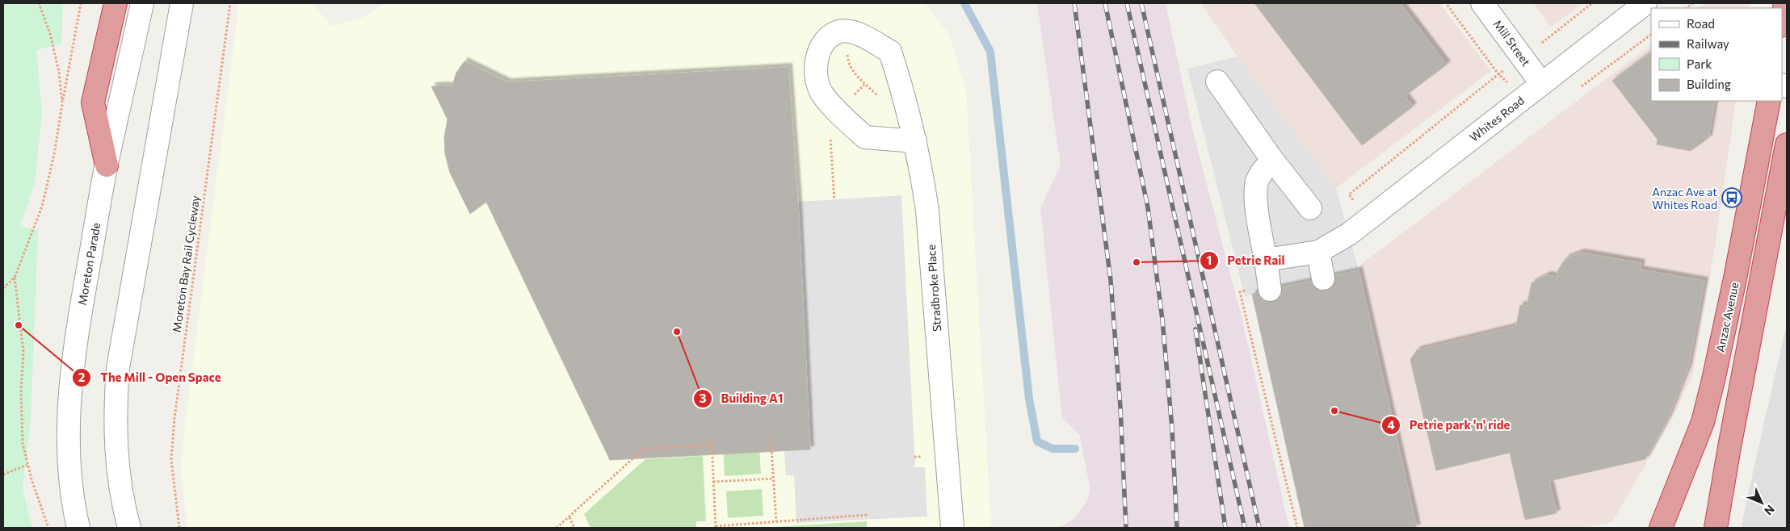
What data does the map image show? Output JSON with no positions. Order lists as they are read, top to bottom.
{
  "streets": {
    "highway": ["Anzac Avenue"],
    "street": [
      "Mill Street",
      "Whites Road",
      "Moreton Parade",
      "Stradbroke Place"
    ],
    "path": ["Moreton Bay Rail Cycleway"]
  },
  "crossings": [
    ["Mill Street", "Whites Road"]
  ],
  "places": {
    "bus stop": ["Anzac Ave at Whites Road"],
    "other": [
      "Petrie Rail",
      "The Mill - Open Space",
      "Building A1",
      "Petrie park 'n' ride"
    ]
  },
  "legend": [
    "Road",
    "Railway",
    "Park",
    "Building"
  ],
  "north": "bottom right"
}
